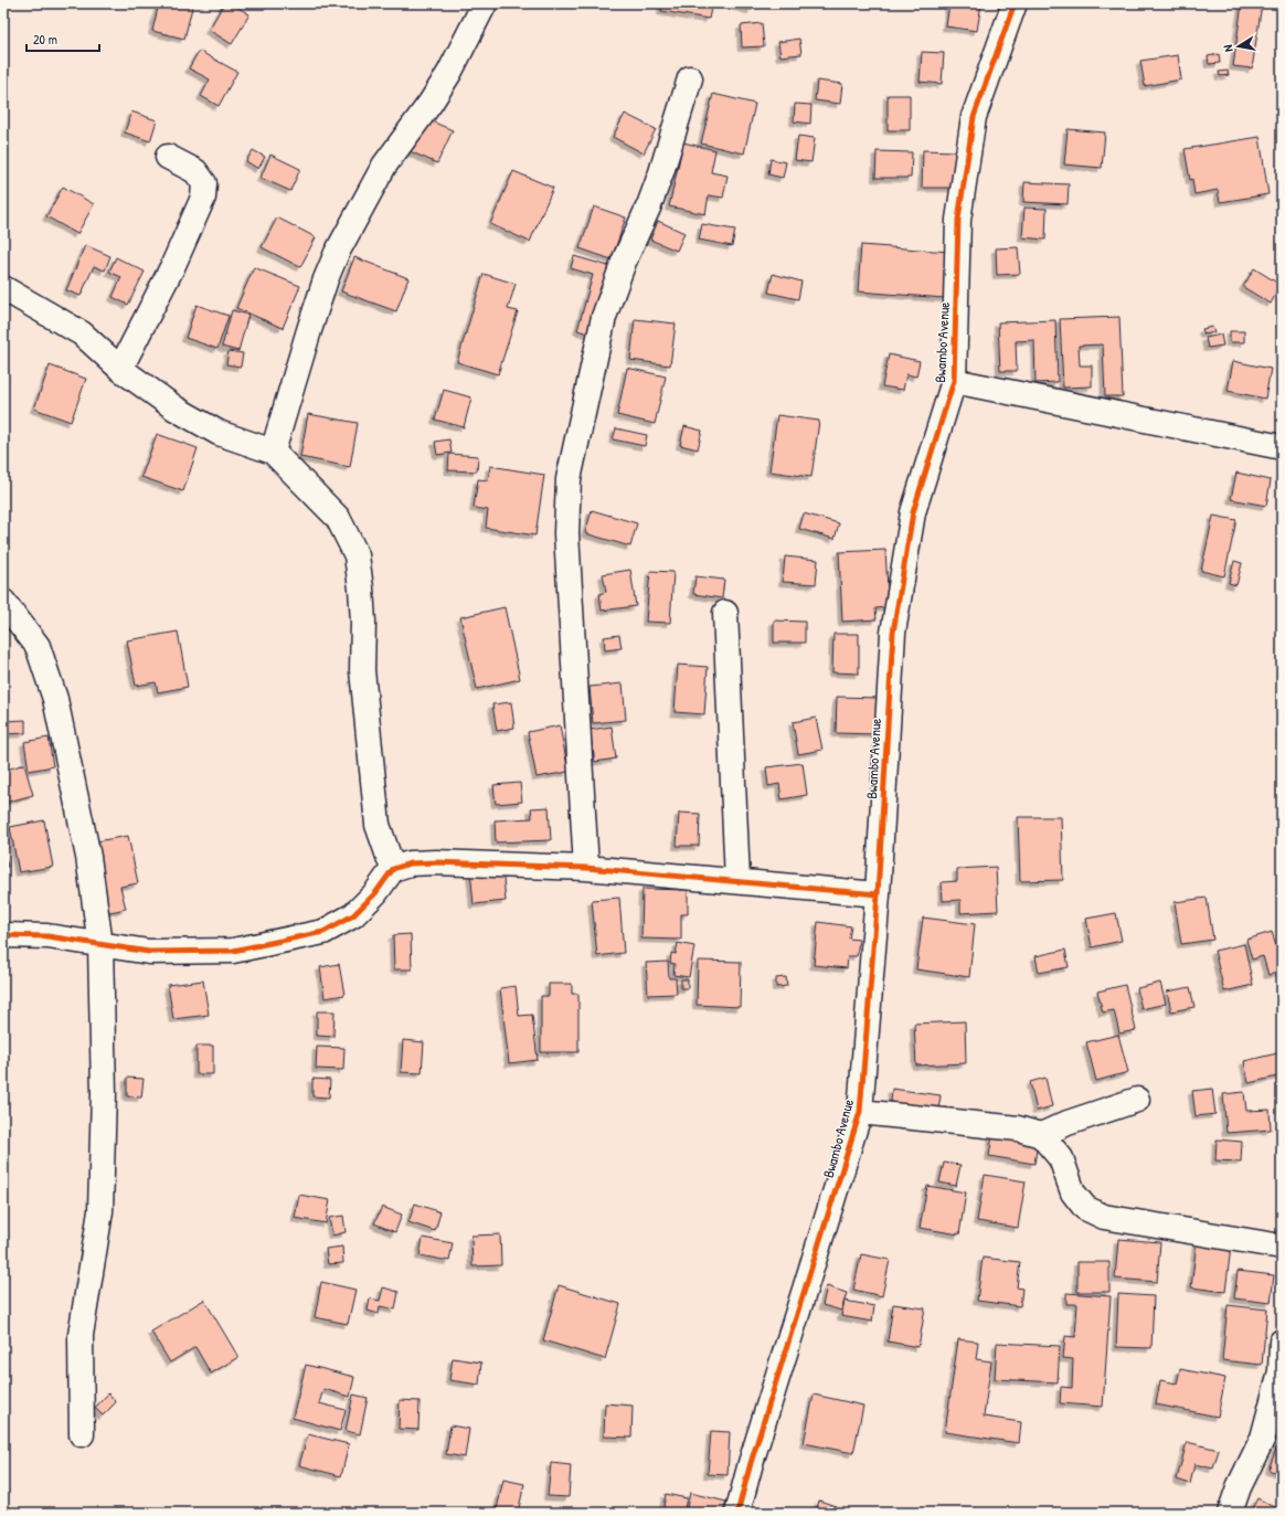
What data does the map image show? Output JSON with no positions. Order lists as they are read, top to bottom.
{
  "streets": {
    "street": ["Bwambo Avenue"]
  },
  "scale_bar": "20 m",
  "north": "left"
}
